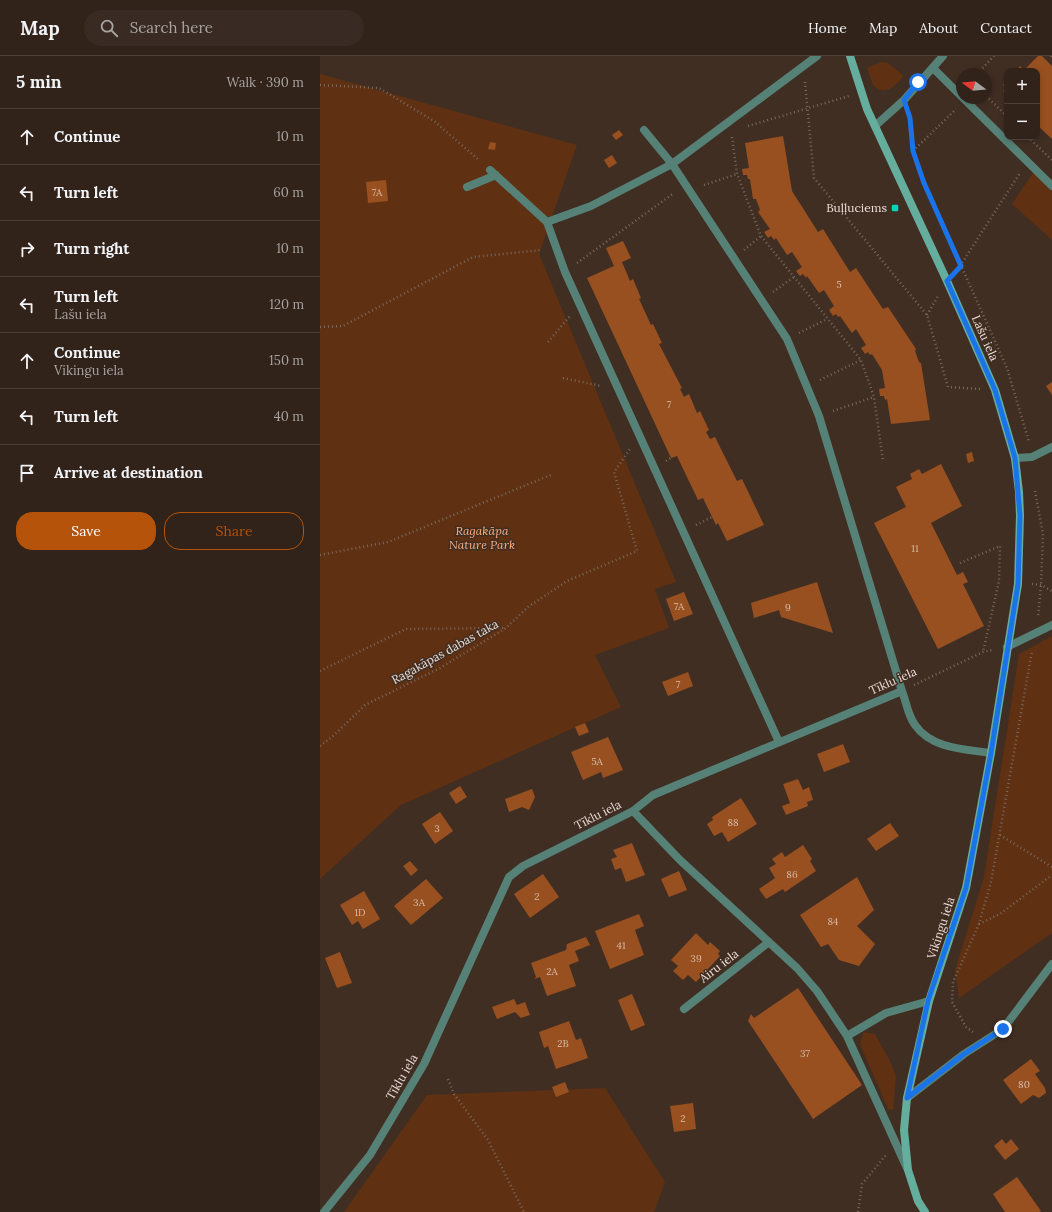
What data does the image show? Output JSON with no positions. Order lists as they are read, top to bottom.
{
  "streets": {
    "street": [
      "Lašu iela",
      "Tīklu iela",
      "Vikingu iela",
      "Airu iela"
    ],
    "path": ["Ragakāpas dabas taka"]
  },
  "crossings": [
    ["Lašu iela", "Tīklu iela"],
    ["Lašu iela", "Vikingu iela"],
    ["Tīklu iela", "Vikingu iela"]
  ],
  "parks": ["Ragakāpa Nature Park"],
  "places": {
    "transit": ["Buļļuciems"]
  },
  "house_numbers": [
    "7A",
    "5",
    "7",
    "11",
    "7A",
    "9",
    "7",
    "5A",
    "88",
    "3",
    "86",
    "2",
    "3A",
    "1D",
    "84",
    "41",
    "39",
    "2A",
    "2B",
    "37",
    "80",
    "2"
  ],
  "north": "left",
  "page": {
    "header": "Map",
    "search": "Search here",
    "nav": [
      "Home",
      "Map",
      "About",
      "Contact"
    ],
    "heading": ["5 min", "Walk · 390 m"],
    "map_buttons": ["+", "−"],
    "list": [
      ["Continue", "10 m"],
      ["Turn left", "60 m"],
      ["Turn right", "10 m"],
      ["Turn left", "Lašu iela", "120 m"],
      ["Continue", "Vikingu iela", "150 m"],
      ["Turn left", "40 m"],
      "Arrive at destination"
    ],
    "buttons": ["Save", "Share"]
  }
}
